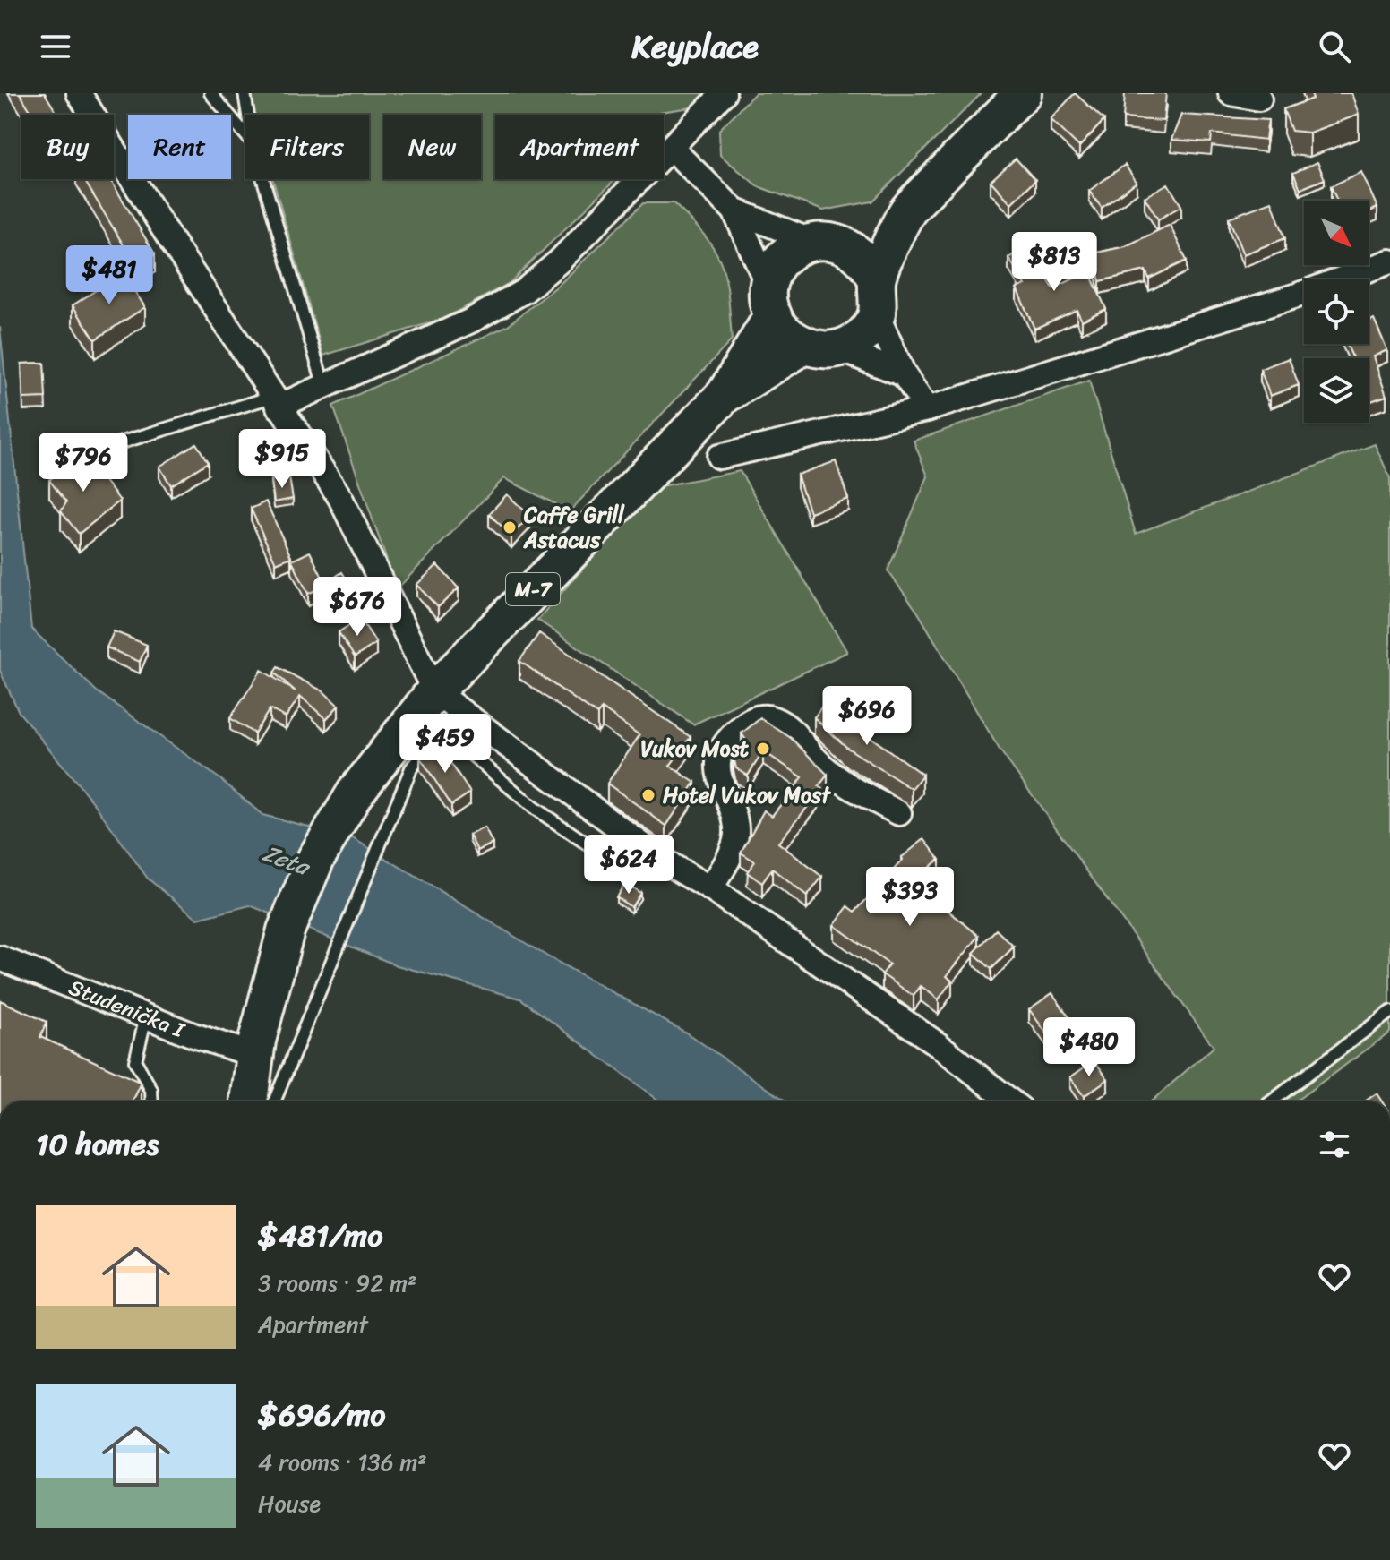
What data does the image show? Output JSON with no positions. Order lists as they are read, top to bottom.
{
  "streets": {
    "main road": ["M-7"],
    "street": ["Studenička I"]
  },
  "crossings": [
    ["M-7", "Studenička I"]
  ],
  "water": ["Zeta"],
  "places": ["Caffe Grill Astacus", "Vukov Most", "Hotel Vukov Most"],
  "north": "bottom right",
  "page": {
    "header": "Keyplace",
    "chip": [
      "Buy",
      "Rent",
      "Filters",
      "New",
      "Apartment"
    ],
    "price": [
      "$813",
      "$481",
      "$915",
      "$796",
      "$676",
      "$696",
      "$459",
      "$624",
      "$393",
      "$480"
    ],
    "heading": "10 homes",
    "list": [
      {
        "name": "$481/mo",
        "note": "3 rooms · 92 m² · Apartment"
      },
      {
        "name": "$696/mo",
        "note": "4 rooms · 136 m² · House"
      }
    ]
  }
}
